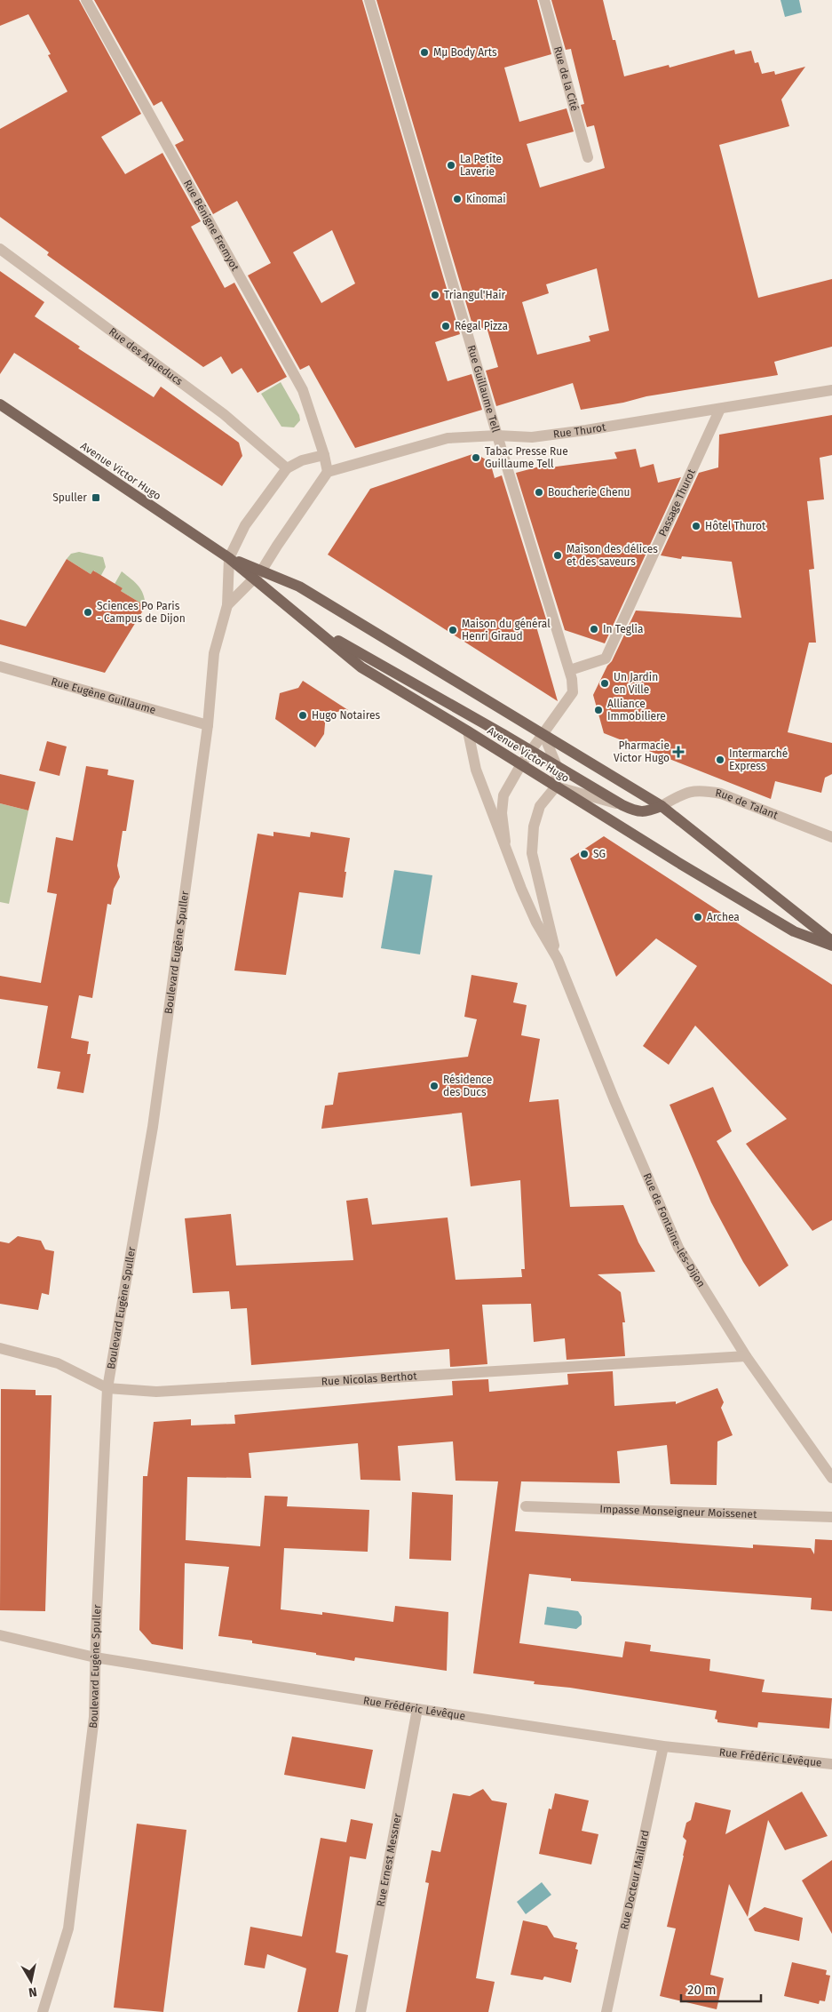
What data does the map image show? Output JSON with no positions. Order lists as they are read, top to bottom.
{
  "streets": {
    "main road": ["Avenue Victor Hugo"],
    "street": [
      "Rue de la Cité",
      "Rue Bénigne Fremyot",
      "Rue des Aqueducs",
      "Rue Guillaume Tell",
      "Rue Thurot",
      "Passage Thurot",
      "Rue Eugène Guillaume",
      "Rue de Talant",
      "Boulevard Eugène Spuller",
      "Rue de Fontaine-lès-Dijon",
      "Rue Nicolas Berthot",
      "Impasse Monseigneur Moissenet",
      "Rue Frédéric Lévêque",
      "Rue Ernest Messner",
      "Rue Docteur Maillard"
    ]
  },
  "crossings": [
    ["Rue Guillaume Tell", "Rue Thurot"],
    ["Rue Guillaume Tell", "Avenue Victor Hugo"],
    ["Rue Guillaume Tell", "Passage Thurot"],
    ["Rue Guillaume Tell", "Rue de Fontaine-lès-Dijon"],
    ["Rue Thurot", "Passage Thurot"],
    ["Avenue Victor Hugo", "Rue de Talant"],
    ["Avenue Victor Hugo", "Boulevard Eugène Spuller"],
    ["Avenue Victor Hugo", "Rue de Fontaine-lès-Dijon"],
    ["Rue Eugène Guillaume", "Boulevard Eugène Spuller"],
    ["Boulevard Eugène Spuller", "Rue Nicolas Berthot"],
    ["Boulevard Eugène Spuller", "Rue Frédéric Lévêque"],
    ["Rue de Fontaine-lès-Dijon", "Rue Nicolas Berthot"],
    ["Rue Frédéric Lévêque", "Rue Ernest Messner"],
    ["Rue Frédéric Lévêque", "Rue Docteur Maillard"]
  ],
  "places": {
    "other": [
      "Mμ Body Arts",
      "La Petite Laverie",
      "Kinomai",
      "Triangul'Hair",
      "Régal Pizza",
      "Tabac Presse Rue Guillaume Tell",
      "Boucherie Chenu",
      "Hôtel Thurot",
      "Maison des délices et des saveurs",
      "Sciences Po Paris - Campus de Dijon",
      "In Teglia",
      "Maison du général Henri Giraud",
      "Un Jardin en Ville",
      "Alliance Immobiliere",
      "Hugo Notaires",
      "Intermarché Express",
      "SG",
      "Archea",
      "Résidence des Ducs"
    ],
    "transit": ["Spuller"],
    "health": ["Pharmacie Victor Hugo"]
  },
  "scale_bar": "20 m",
  "north": "bottom"
}
